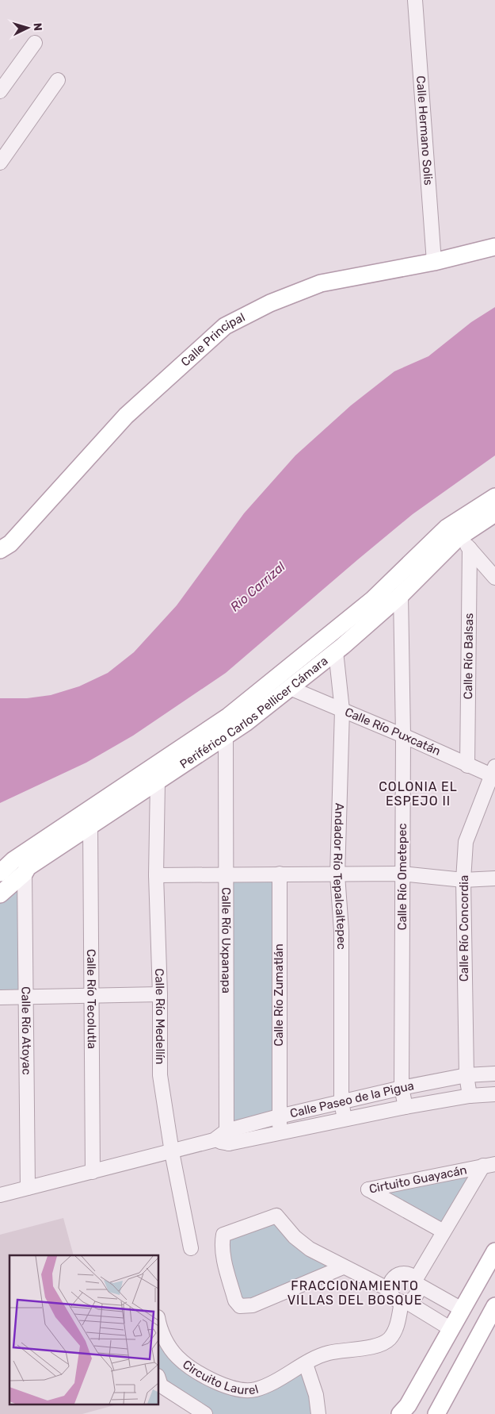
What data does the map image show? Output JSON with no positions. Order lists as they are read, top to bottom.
{
  "streets": {
    "main road": ["Calle Principal", "Periférico Carlos Pellicer Cámara"],
    "street": [
      "Calle Hermano Solis",
      "Calle Río Balsas",
      "Calle Río Puxcatán",
      "Andador Río Tepalcaltepec",
      "Calle Río Ometepec",
      "Calle Río Concordia",
      "Calle Río Uxpanapa",
      "Calle Río Zumatlán",
      "Calle Río Tecolutla",
      "Calle Río Medellín",
      "Calle Río Atoyac",
      "Calle Paseo de la Pigua",
      "Cirtuito Guayacán",
      "Circuito Laurel"
    ]
  },
  "crossings": [
    ["Calle Hermano Solis", "Calle Principal"],
    ["Calle Río Balsas", "Periférico Carlos Pellicer Cámara"],
    ["Calle Río Balsas", "Calle Río Puxcatán"],
    ["Periférico Carlos Pellicer Cámara", "Calle Río Puxcatán"],
    ["Periférico Carlos Pellicer Cámara", "Andador Río Tepalcaltepec"],
    ["Periférico Carlos Pellicer Cámara", "Calle Río Ometepec"],
    ["Periférico Carlos Pellicer Cámara", "Calle Río Uxpanapa"],
    ["Periférico Carlos Pellicer Cámara", "Calle Río Tecolutla"],
    ["Periférico Carlos Pellicer Cámara", "Calle Río Medellín"],
    ["Periférico Carlos Pellicer Cámara", "Calle Río Atoyac"],
    ["Calle Río Puxcatán", "Andador Río Tepalcaltepec"],
    ["Calle Río Puxcatán", "Calle Río Ometepec"],
    ["Calle Río Puxcatán", "Calle Río Concordia"],
    ["Andador Río Tepalcaltepec", "Calle Paseo de la Pigua"],
    ["Calle Río Ometepec", "Calle Paseo de la Pigua"],
    ["Calle Río Concordia", "Calle Paseo de la Pigua"],
    ["Calle Río Uxpanapa", "Calle Paseo de la Pigua"],
    ["Calle Río Zumatlán", "Calle Paseo de la Pigua"],
    ["Calle Río Tecolutla", "Calle Paseo de la Pigua"],
    ["Calle Río Medellín", "Calle Paseo de la Pigua"],
    ["Calle Río Atoyac", "Calle Paseo de la Pigua"],
    ["Cirtuito Guayacán", "Circuito Laurel"]
  ],
  "districts": ["COLONIA EL ESPEJO II", "FRACCIONAMIENTO VILLAS DEL BOSQUE"],
  "water": ["Rio Carrizal"],
  "north": "right"
}
